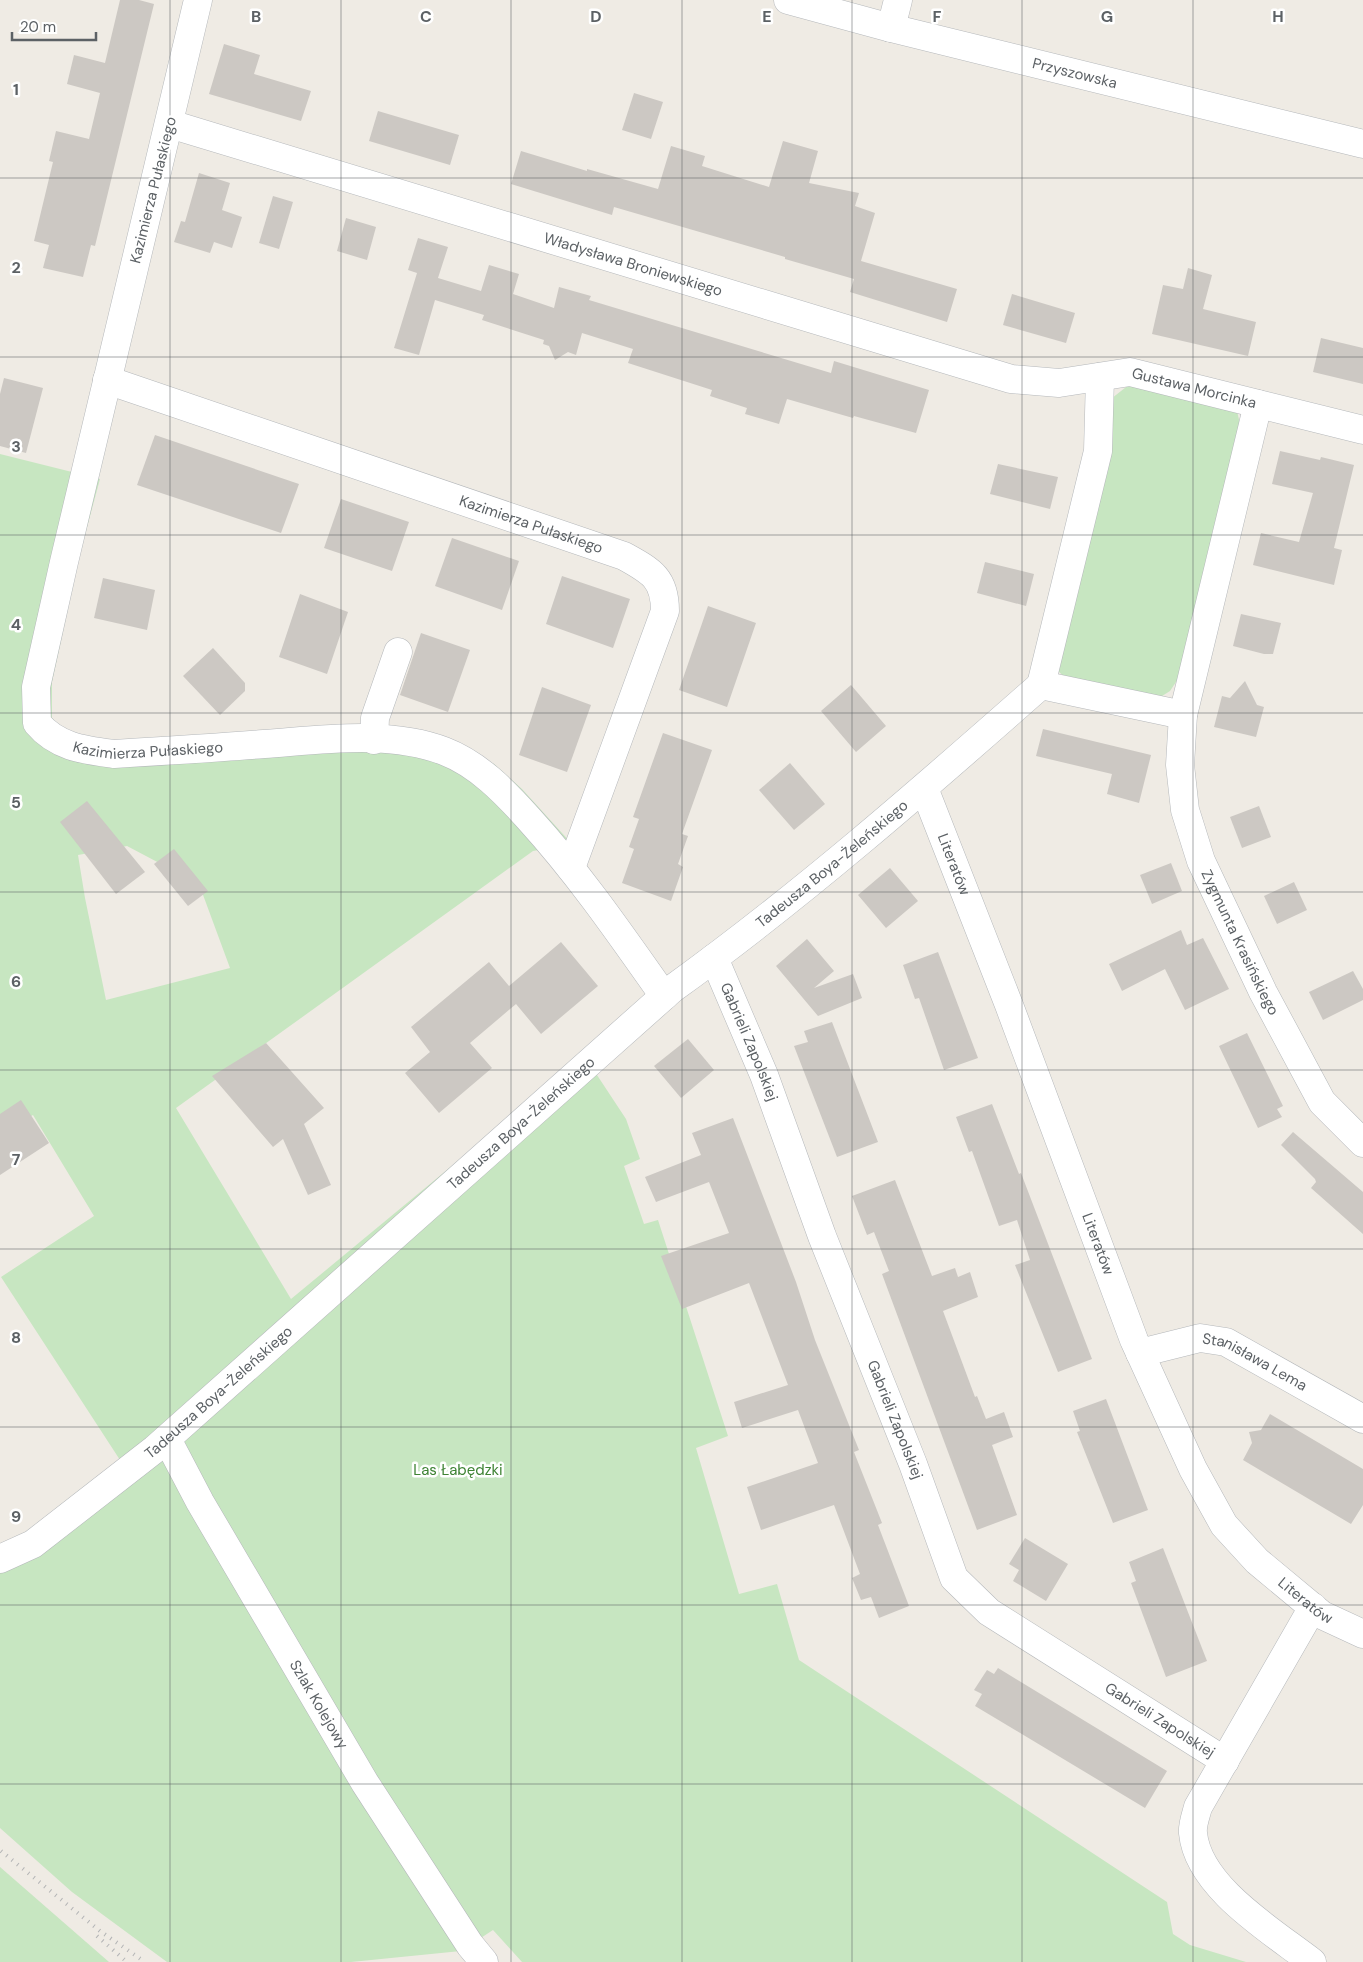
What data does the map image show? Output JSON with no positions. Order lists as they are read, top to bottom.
{
  "streets": {
    "street": [
      "Przyszowska",
      "Kazimierza Pułaskiego",
      "Władysława Broniewskiego",
      "Gustawa Morcinka",
      "Tadeusza Boya-Żeleńskiego",
      "Literatów",
      "Zygmunta Krasińskiego",
      "Gabrieli Zapolskiej",
      "Stanisława Lema",
      "Szlak Kolejowy"
    ]
  },
  "crossings": [
    ["Kazimierza Pułaskiego", "Władysława Broniewskiego"],
    ["Kazimierza Pułaskiego", "Tadeusza Boya-Żeleńskiego"],
    ["Władysława Broniewskiego", "Gustawa Morcinka"],
    ["Gustawa Morcinka", "Zygmunta Krasińskiego"],
    ["Tadeusza Boya-Żeleńskiego", "Literatów"],
    ["Tadeusza Boya-Żeleńskiego", "Gabrieli Zapolskiej"],
    ["Tadeusza Boya-Żeleńskiego", "Szlak Kolejowy"],
    ["Literatów", "Stanisława Lema"]
  ],
  "parks": ["Las Łabędzki"],
  "scale_bar": "20 m",
  "grid": {
    "columns": [
      "B",
      "C",
      "D",
      "E",
      "F",
      "G",
      "H"
    ],
    "rows": [
      "1",
      "2",
      "3",
      "4",
      "5",
      "6",
      "7",
      "8",
      "9"
    ]
  }
}
